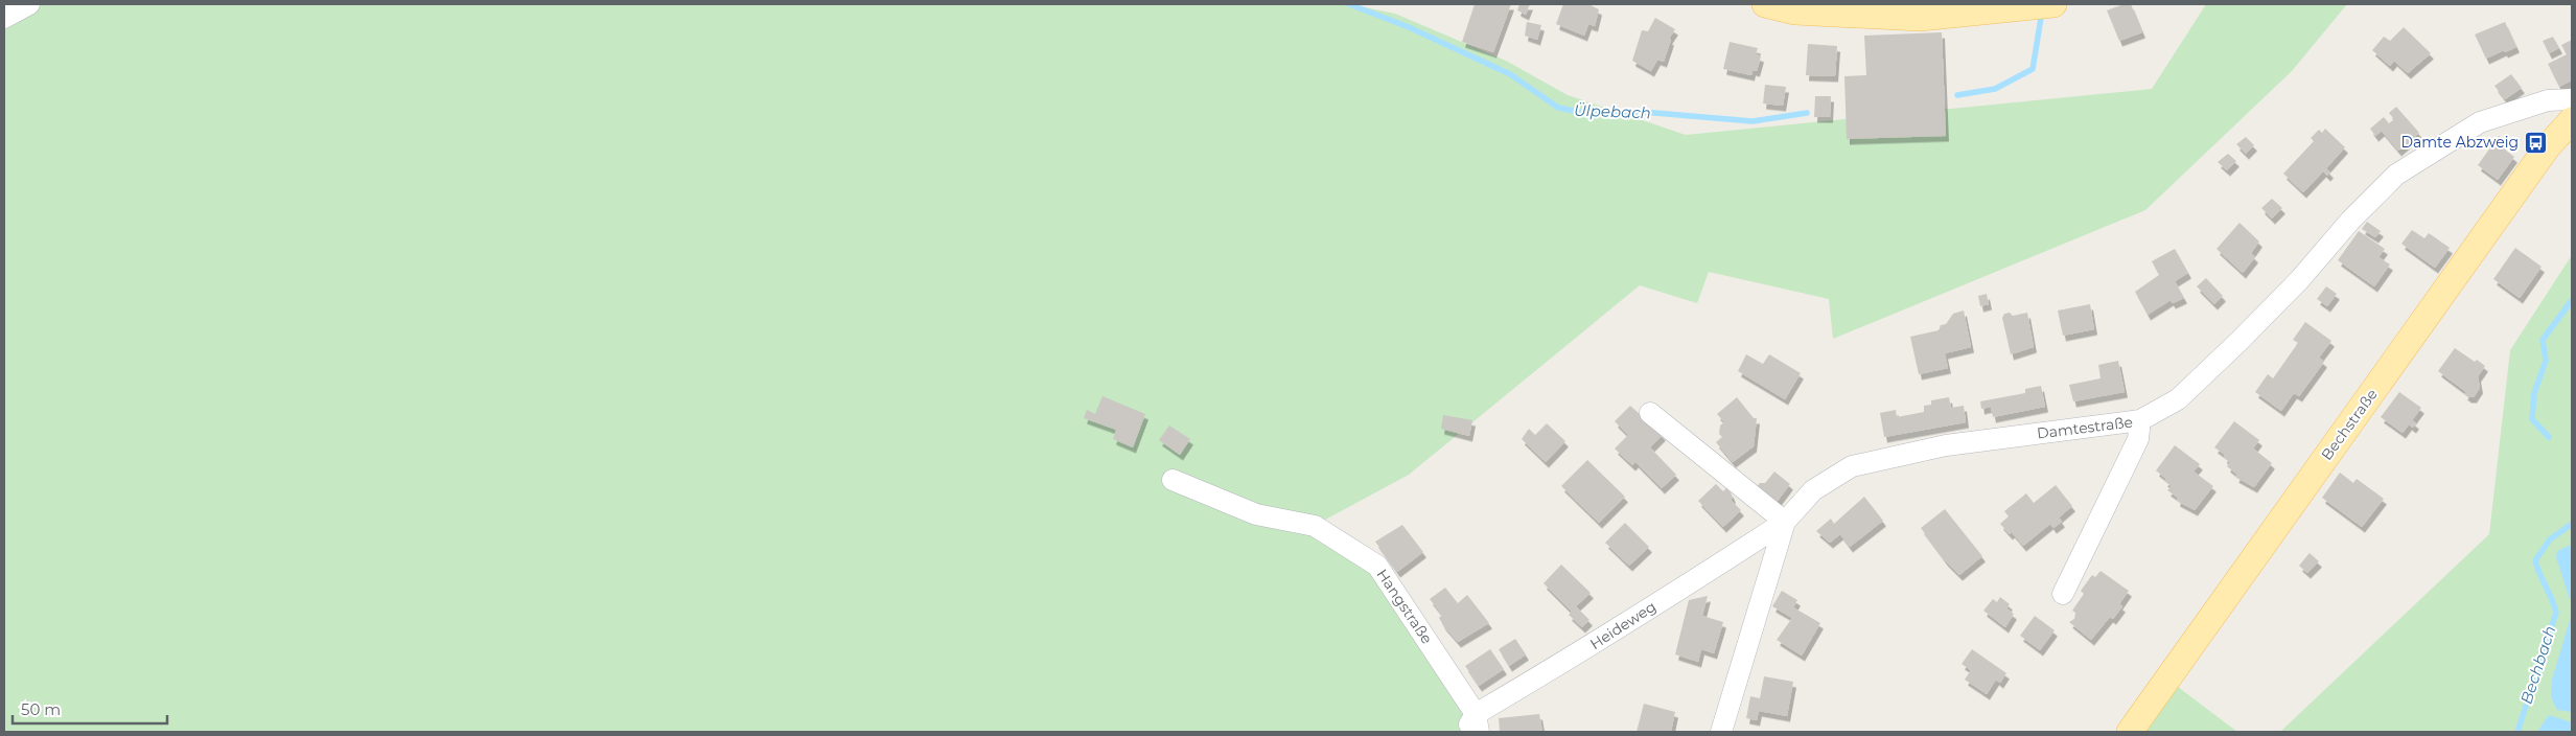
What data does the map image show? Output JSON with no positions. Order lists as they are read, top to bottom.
{
  "streets": {
    "main road": ["Bechstraße"],
    "street": ["Damtestraße", "Hangstraße", "Heideweg"]
  },
  "crossings": [
    ["Damtestraße", "Heideweg"],
    ["Hangstraße", "Heideweg"]
  ],
  "water": ["Ülpebach", "Bechbach"],
  "places": {
    "bus stop": ["Damte Abzweig"]
  },
  "scale_bar": "50 m"
}
